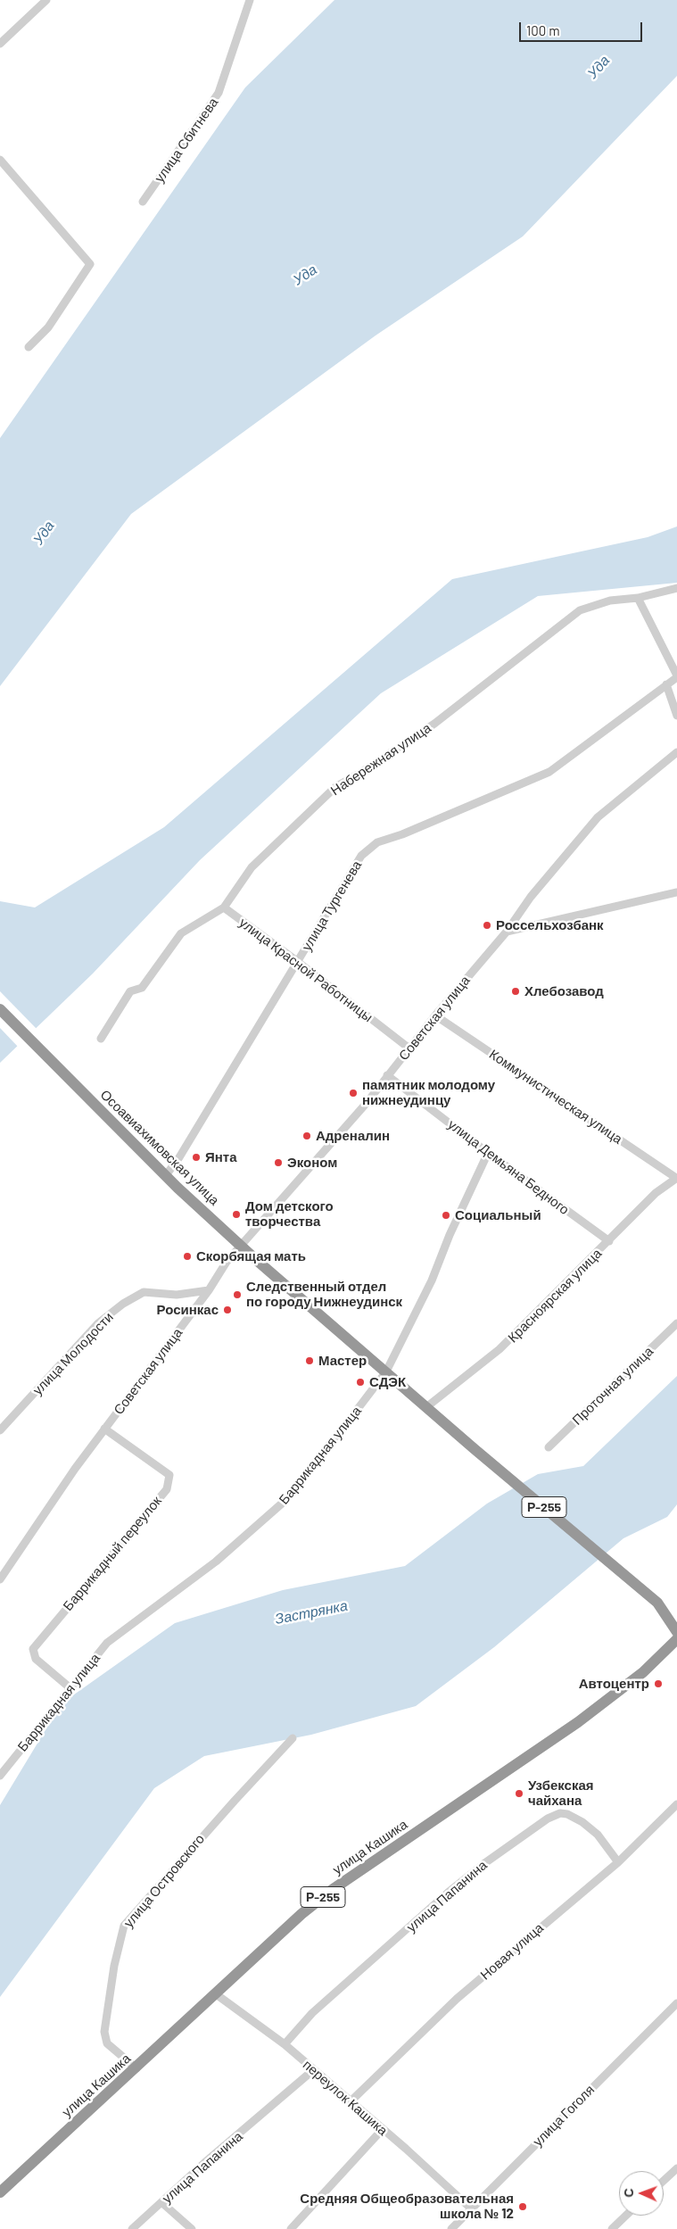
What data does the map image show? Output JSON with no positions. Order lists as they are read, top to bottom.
{
  "streets": {
    "highway": ["Осоавиахимовская улица", "Р-255", "улица Кашика"],
    "street": [
      "улица Сбитнева",
      "Набережная улица",
      "улица Тургенева",
      "улица Красной Работницы",
      "Советская улица",
      "Коммунистическая улица",
      "улица Демьяна Бедного",
      "Красноярская улица",
      "улица Молодости",
      "Проточная улица",
      "Баррикадная улица",
      "Баррикадный переулок",
      "улица Островского",
      "улица Папанина",
      "Новая улица",
      "переулок Кашика",
      "улица Гоголя"
    ]
  },
  "crossings": [
    ["Набережная улица", "улица Красной Работницы"],
    ["улица Тургенева", "улица Красной Работницы"],
    ["улица Тургенева", "Осоавиахимовская улица"],
    ["улица Красной Работницы", "Советская улица"],
    ["Советская улица", "Коммунистическая улица"],
    ["Советская улица", "Осоавиахимовская улица"],
    ["Советская улица", "улица Демьяна Бедного"],
    ["Советская улица", "улица Молодости"],
    ["Советская улица", "Баррикадный переулок"],
    ["Коммунистическая улица", "Красноярская улица"],
    ["Осоавиахимовская улица", "Красноярская улица"],
    ["Осоавиахимовская улица", "Баррикадная улица"],
    ["улица Демьяна Бедного", "Красноярская улица"],
    ["улица Демьяна Бедного", "Баррикадная улица"],
    ["Баррикадная улица", "Баррикадный переулок"],
    ["улица Кашика", "улица Островского"],
    ["улица Кашика", "переулок Кашика"],
    ["улица Папанина", "Новая улица"],
    ["улица Папанина", "переулок Кашика"],
    ["Новая улица", "переулок Кашика"],
    ["переулок Кашика", "улица Гоголя"]
  ],
  "water": ["Уда", "Застрянка"],
  "places": [
    "Россельхозбанк",
    "Хлебозавод",
    "памятник молодому нижнеудинцу",
    "Адреналин",
    "Янта",
    "Эконом",
    "Дом детского творчества",
    "Социальный",
    "Скорбящая мать",
    "Следственный отдел по городу Нижнеудинск",
    "Росинкас",
    "Мастер",
    "СДЭК",
    "Автоцентр",
    "Узбекская чайхана",
    "Средняя Общеобразовательная школа № 12"
  ],
  "scale_bar": "100 m",
  "north": "left"
}
